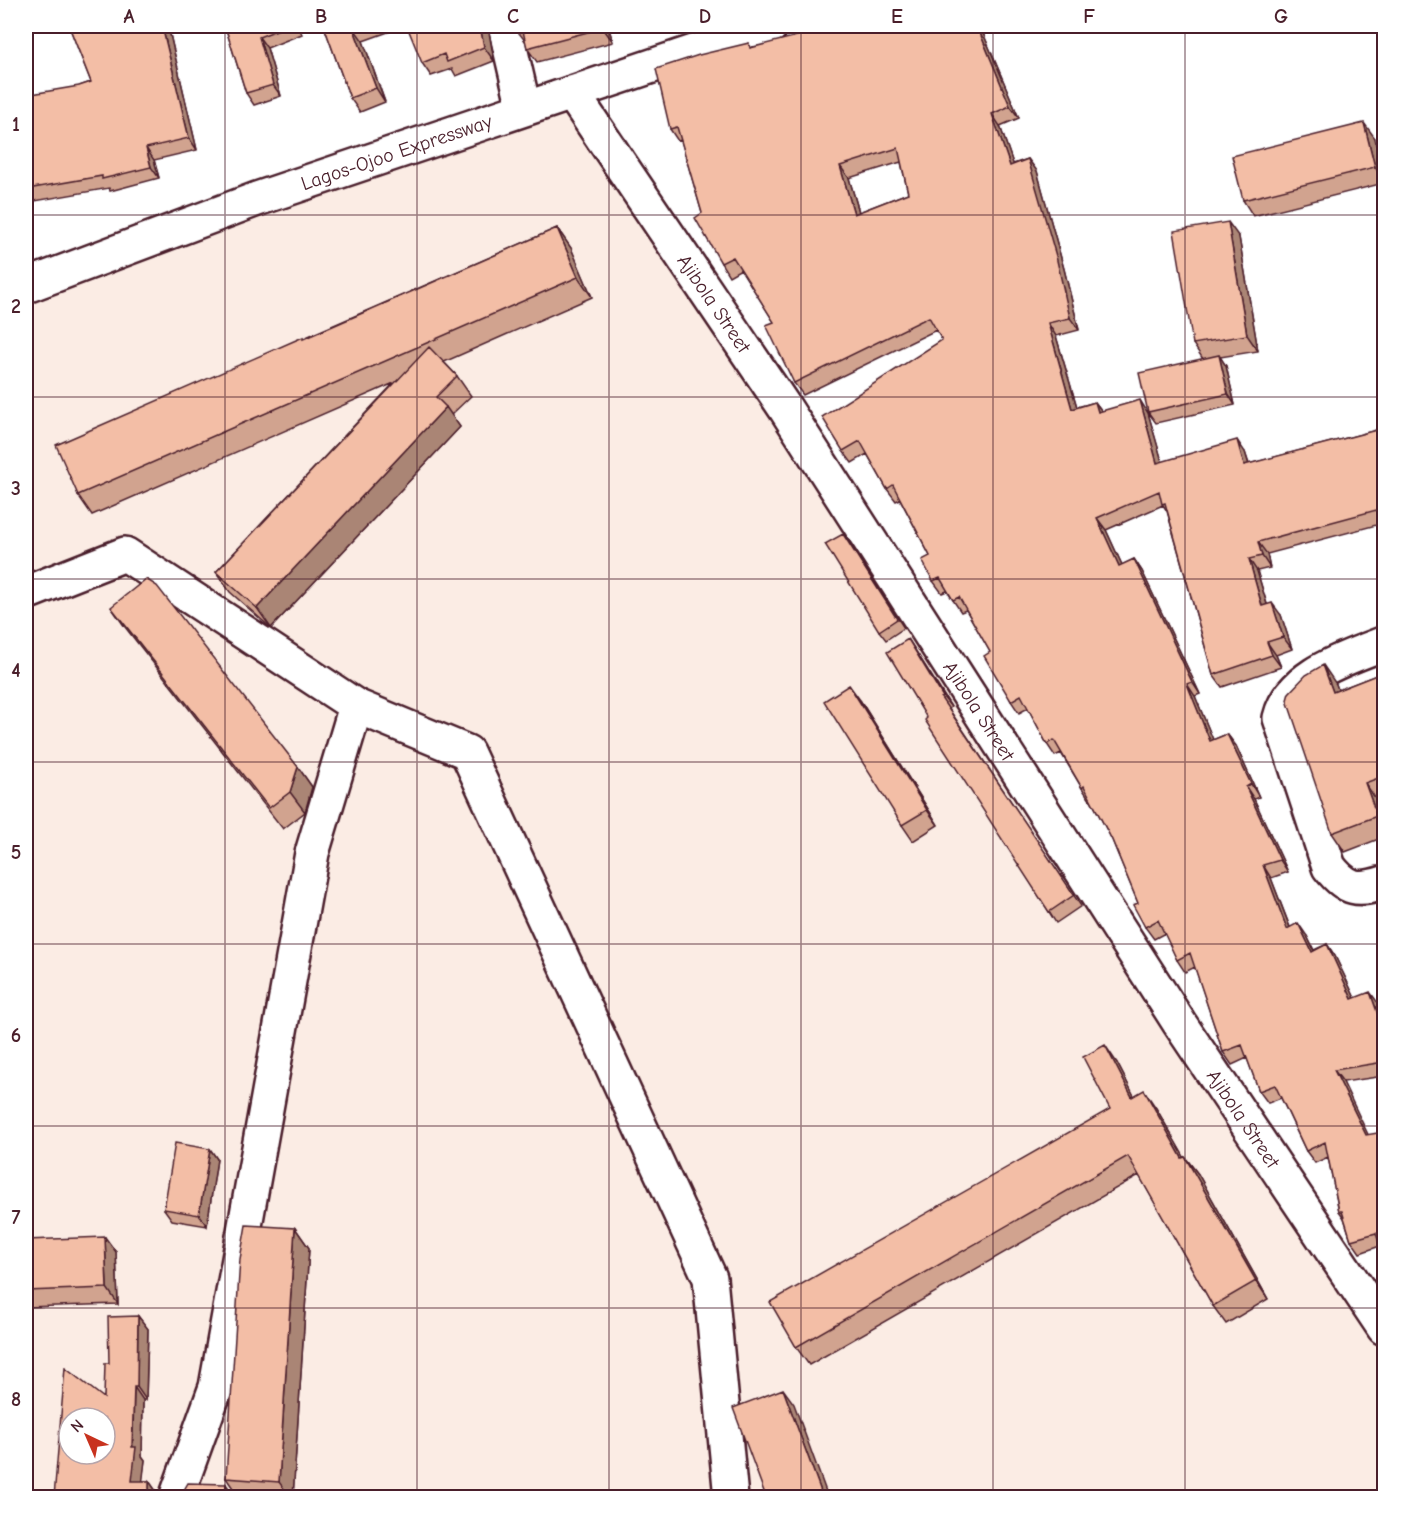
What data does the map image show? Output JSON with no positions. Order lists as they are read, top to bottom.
{
  "streets": {
    "street": ["Lagos-Ojoo Expressway", "Ajibola Street"]
  },
  "crossings": [
    ["Lagos-Ojoo Expressway", "Ajibola Street"]
  ],
  "north": "top left",
  "grid": {
    "columns": [
      "A",
      "B",
      "C",
      "D",
      "E",
      "F",
      "G"
    ],
    "rows": [
      "1",
      "2",
      "3",
      "4",
      "5",
      "6",
      "7",
      "8"
    ]
  }
}
